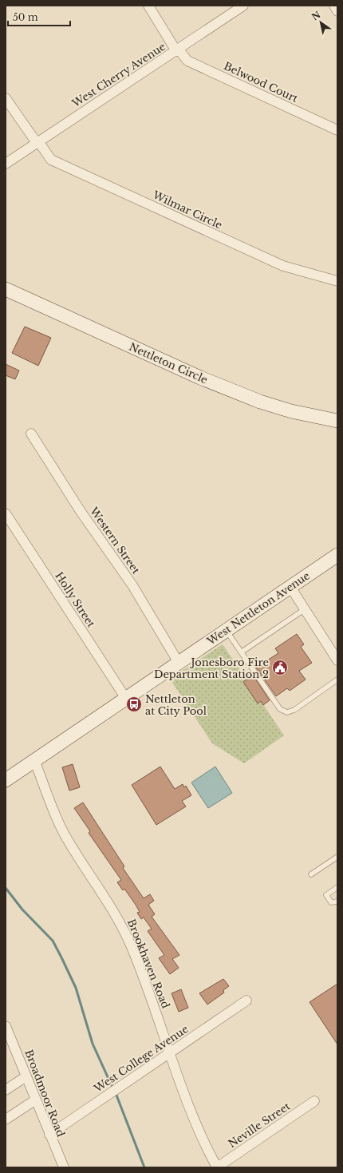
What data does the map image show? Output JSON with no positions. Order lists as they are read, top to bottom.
{
  "streets": {
    "street": [
      "West Cherry Avenue",
      "Belwood Court",
      "Wilmar Circle",
      "Nettleton Circle",
      "Western Street",
      "Holly Street",
      "West Nettleton Avenue",
      "Brookhaven Road",
      "West College Avenue",
      "Broadmoor Road",
      "Neville Street"
    ]
  },
  "crossings": [
    ["West Cherry Avenue", "Belwood Court"],
    ["West Cherry Avenue", "Wilmar Circle"],
    ["Western Street", "West Nettleton Avenue"],
    ["Holly Street", "West Nettleton Avenue"],
    ["West Nettleton Avenue", "Brookhaven Road"],
    ["Brookhaven Road", "West College Avenue"],
    ["Brookhaven Road", "Neville Street"],
    ["West College Avenue", "Broadmoor Road"]
  ],
  "places": {
    "public building": ["Jonesboro Fire Department Station 2"],
    "bus stop": ["Nettleton at City Pool"]
  },
  "scale_bar": "50 m",
  "north": "top left"
}
